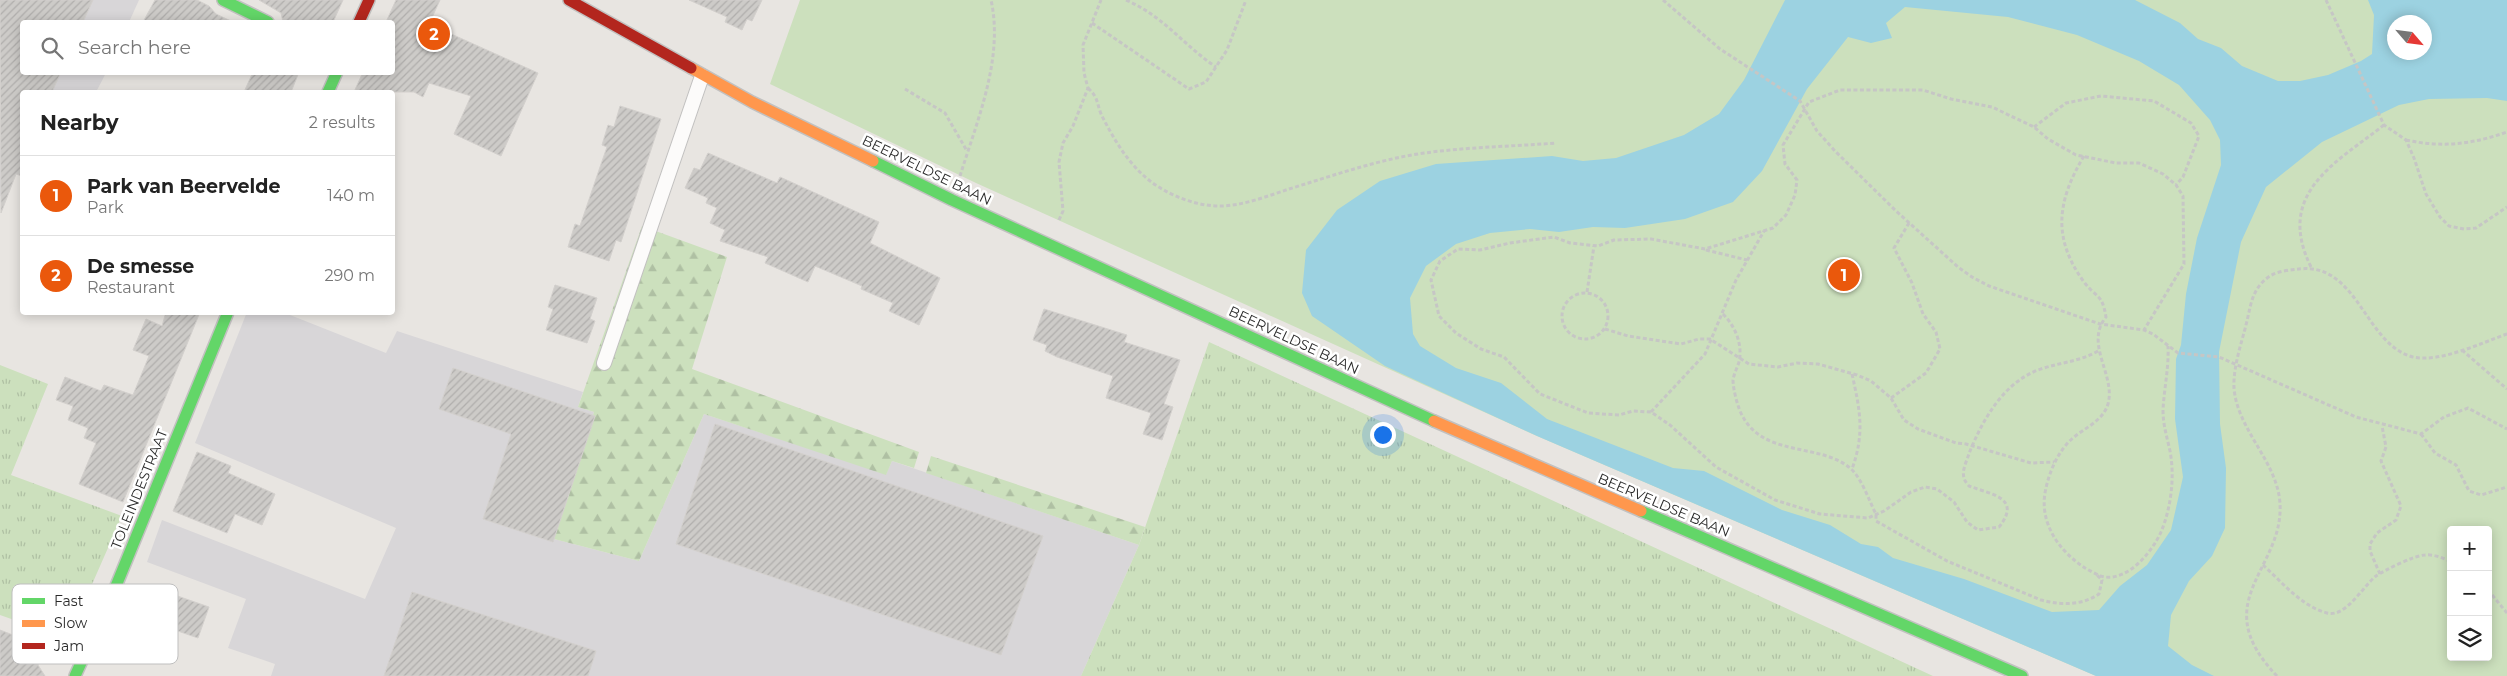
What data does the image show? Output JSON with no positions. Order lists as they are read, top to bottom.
{
  "streets": {
    "main road": ["BEERVELDSE BAAN", "TOLEINDESTRAAT"]
  },
  "legend": ["Fast", "Slow", "Jam"],
  "north": "bottom right",
  "page": {
    "pins": ["2", "1"],
    "search": "Search here",
    "heading": ["Nearby", "2 results"],
    "list": [
      {
        "mark": "1",
        "name": "Park van Beervelde",
        "note": "Park",
        "value": "140 m"
      },
      {
        "mark": "2",
        "name": "De smesse",
        "note": "Restaurant",
        "value": "290 m"
      }
    ],
    "map_buttons": ["+", "−"]
  }
}
